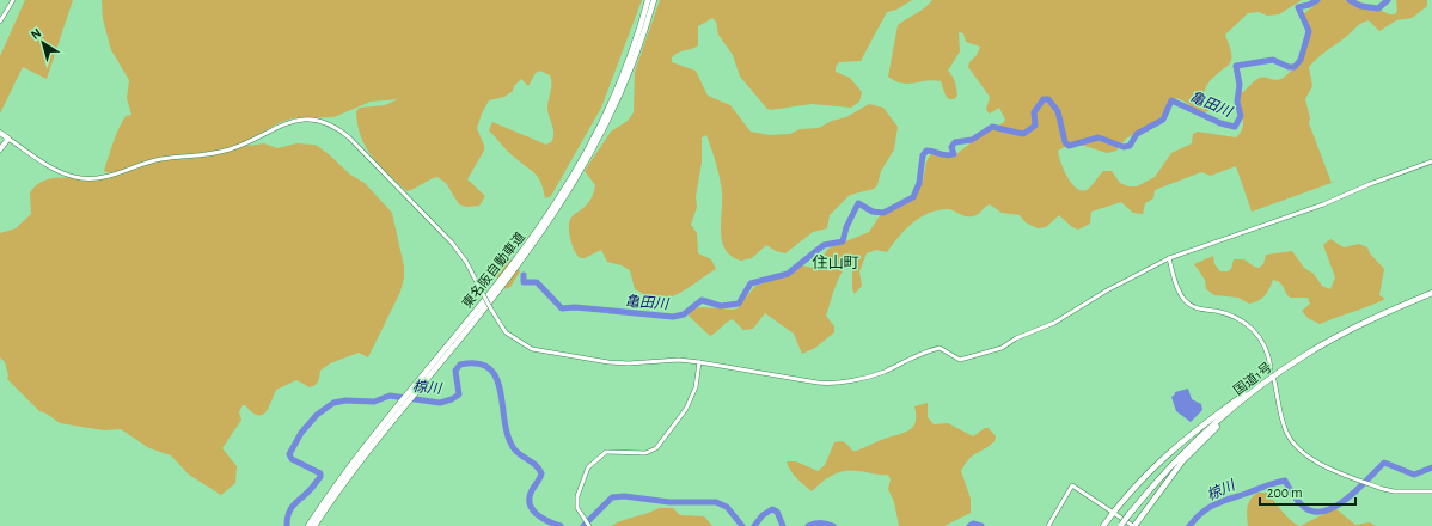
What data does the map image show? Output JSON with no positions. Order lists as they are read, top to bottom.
{
  "streets": {
    "highway": ["東名阪自動車道", "国道1号"]
  },
  "districts": ["住山町"],
  "water": ["亀田川", "椋川"],
  "scale_bar": "200 m",
  "north": "top left"
}
